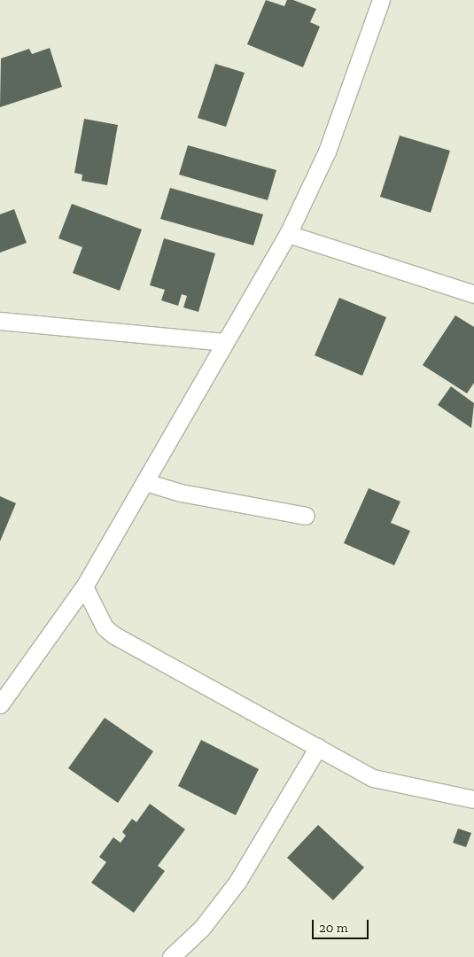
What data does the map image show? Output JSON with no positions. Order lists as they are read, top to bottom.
{
  "scale_bar": "20 m"
}
